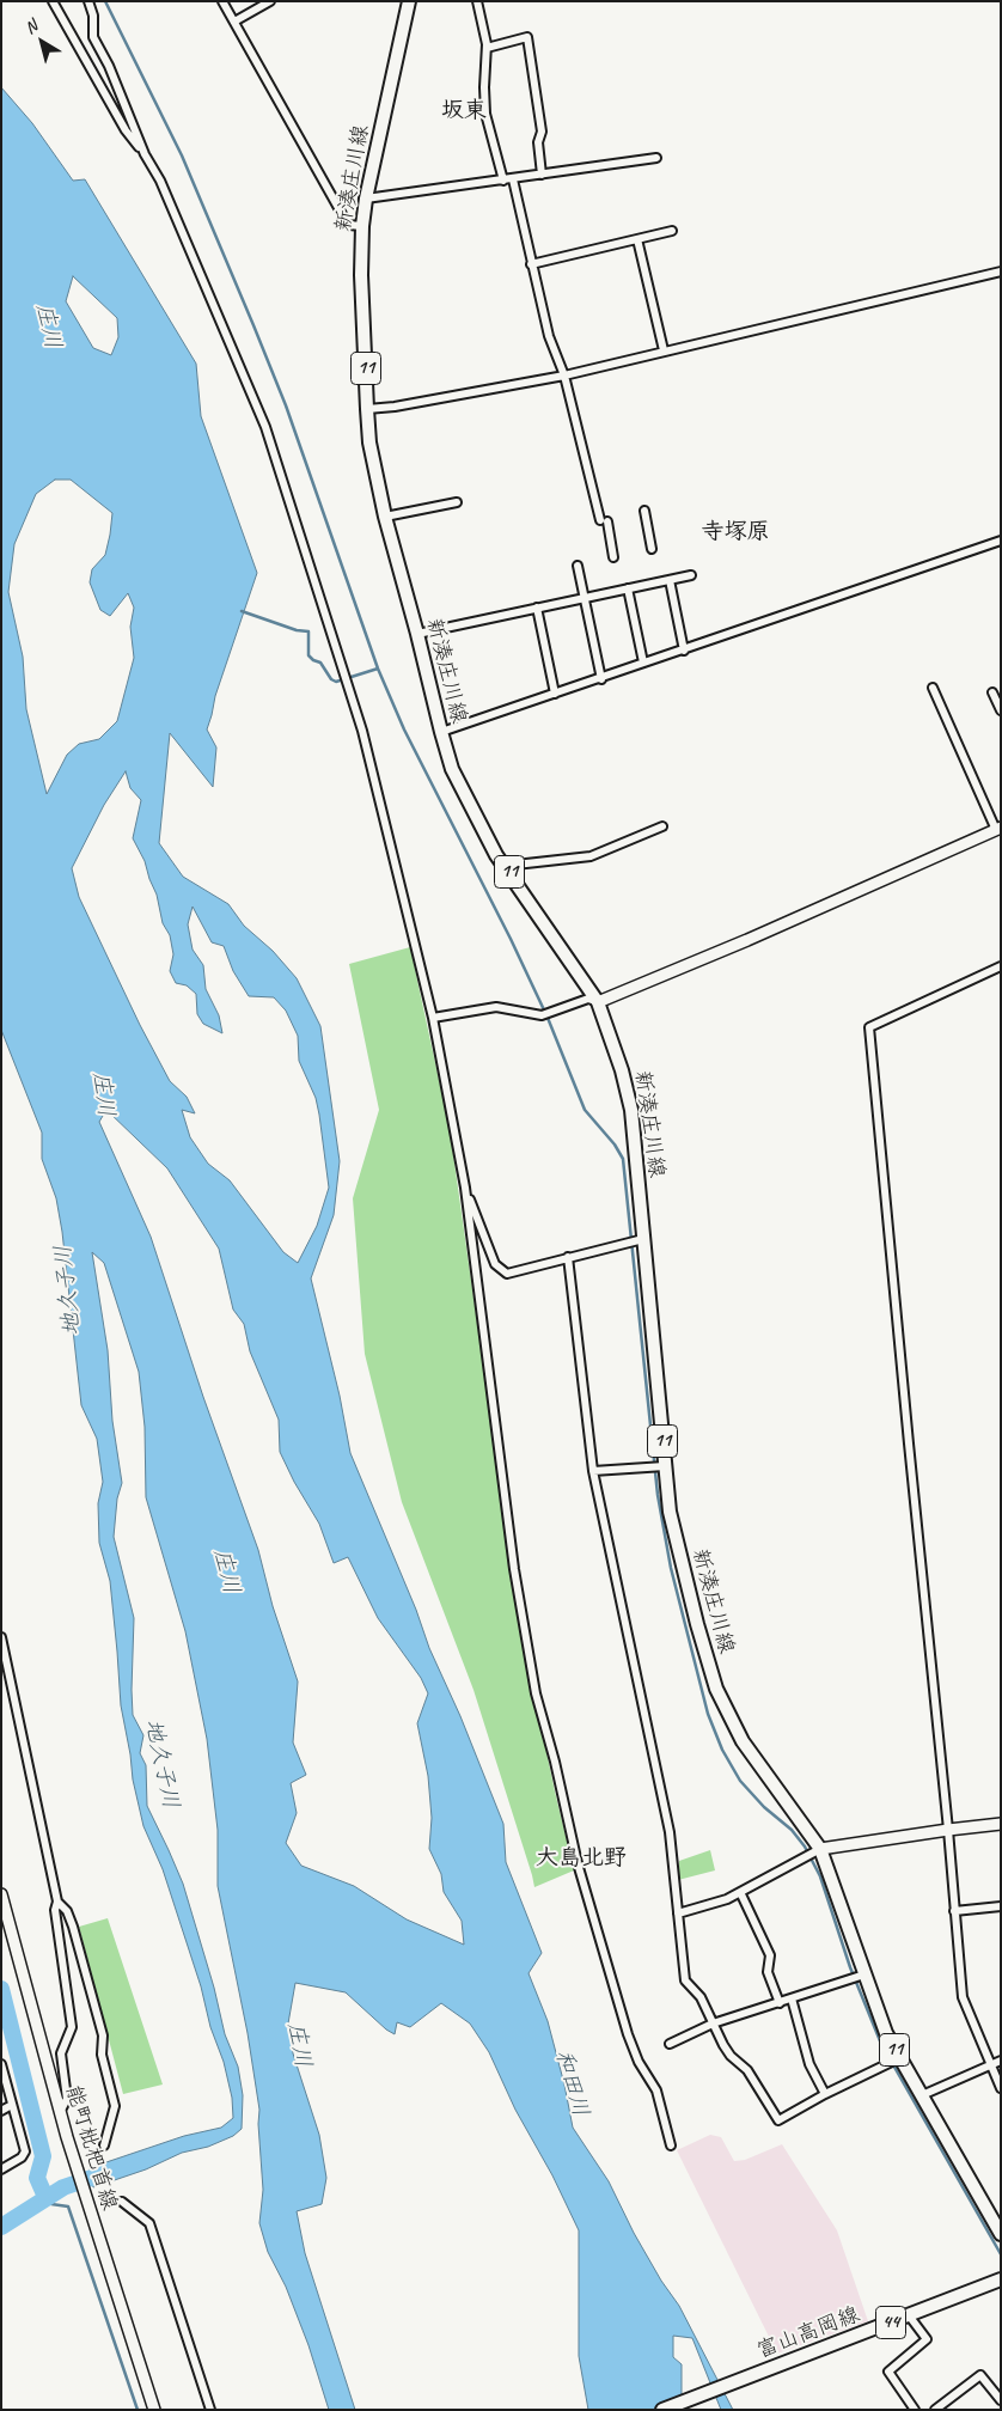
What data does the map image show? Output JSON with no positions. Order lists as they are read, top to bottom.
{
  "streets": {
    "main road": [
      "新湊庄川線",
      "11",
      "44",
      "富山高岡線"
    ],
    "street": ["能町枇杷首線"]
  },
  "districts": ["坂東", "寺塚原", "大島北野"],
  "water": ["庄川", "地久子川", "和田川"],
  "north": "top left"
}
